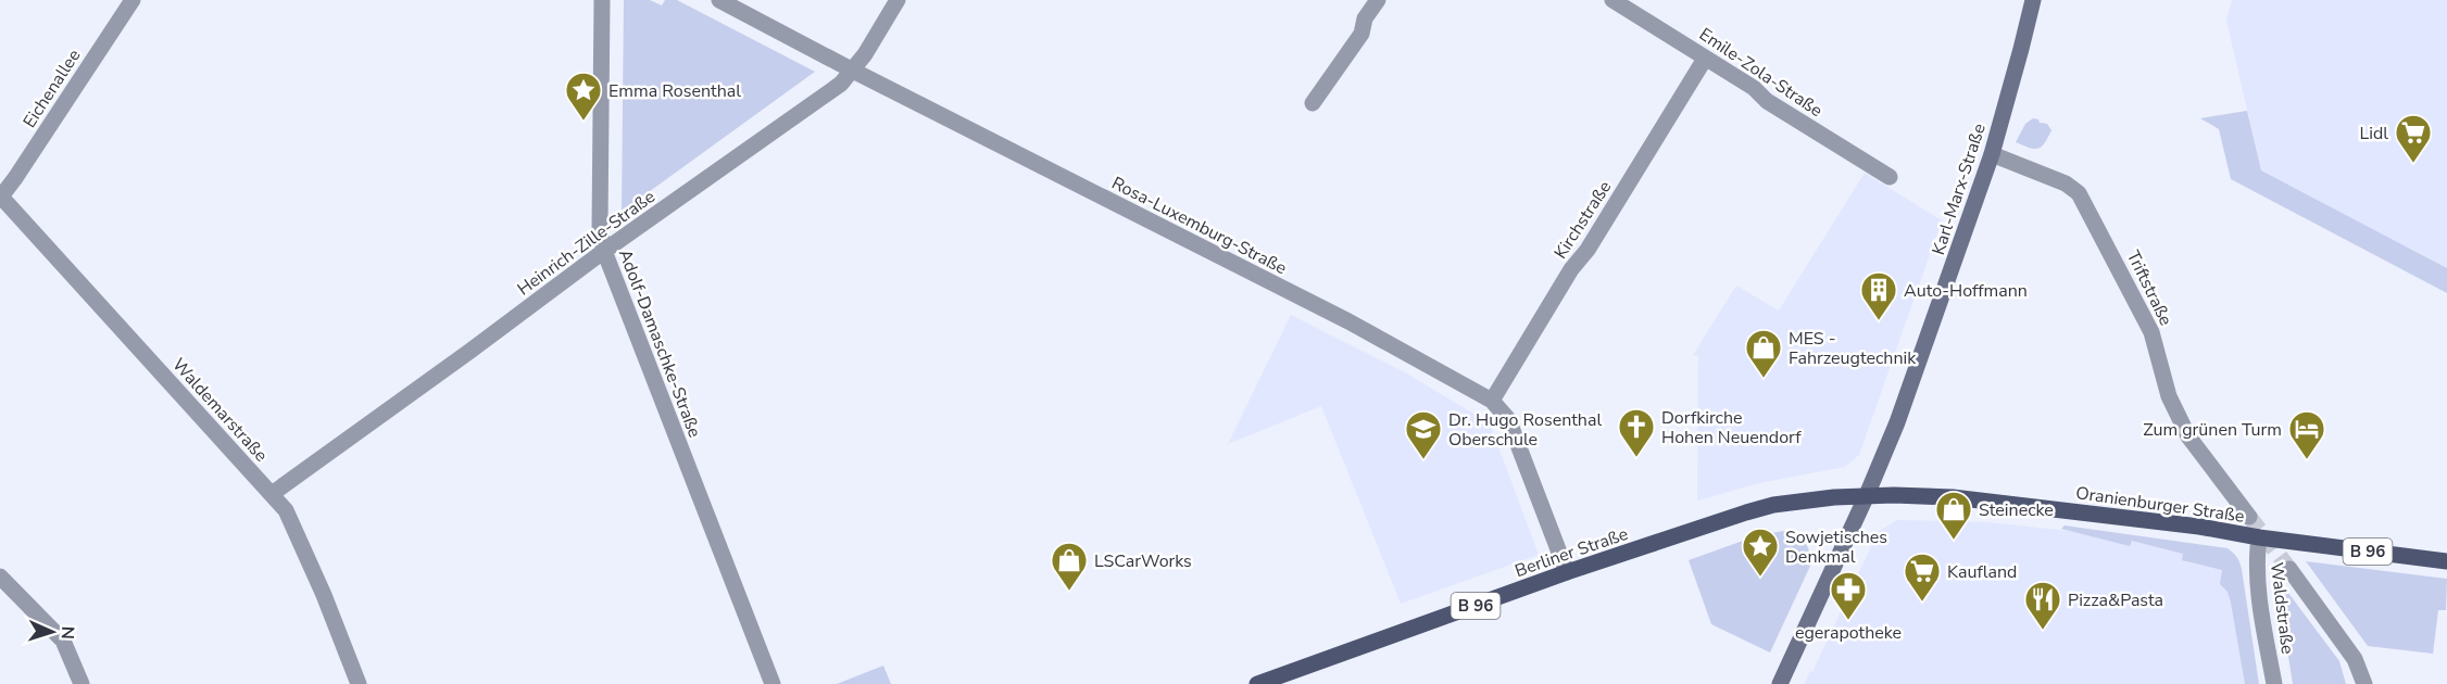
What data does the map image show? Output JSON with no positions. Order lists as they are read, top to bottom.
{
  "streets": {
    "main road": [
      "Karl-Marx-Straße",
      "Oranienburger Straße",
      "Berliner Straße",
      "B 96"
    ],
    "street": [
      "Emile-Zola-Straße",
      "Eichenallee",
      "Kirchstraße",
      "Rosa-Luxemburg-Straße",
      "Heinrich-Zille-Straße",
      "Triftstraße",
      "Adolf-Damaschke-Straße",
      "Waldemarstraße",
      "Waldstraße"
    ]
  },
  "crossings": [
    ["Emile-Zola-Straße", "Kirchstraße"],
    ["Eichenallee", "Waldemarstraße"],
    ["Karl-Marx-Straße", "Triftstraße"],
    ["Karl-Marx-Straße", "Oranienburger Straße"],
    ["Karl-Marx-Straße", "Berliner Straße"],
    ["Kirchstraße", "Rosa-Luxemburg-Straße"],
    ["Rosa-Luxemburg-Straße", "Heinrich-Zille-Straße"],
    ["Rosa-Luxemburg-Straße", "Berliner Straße"],
    ["Heinrich-Zille-Straße", "Adolf-Damaschke-Straße"],
    ["Heinrich-Zille-Straße", "Waldemarstraße"],
    ["Oranienburger Straße", "Berliner Straße"],
    ["Oranienburger Straße", "Waldstraße"]
  ],
  "places": {
    "place": ["Emma Rosenthal", "Sowjetisches Denkmal"],
    "supermarket": ["Lidl", "Kaufland"],
    "building": ["Auto-Hoffmann"],
    "shop": ["MES - Fahrzeugtechnik", "Steinecke", "LSCarWorks"],
    "church": ["Dorfkirche Hohen Neuendorf"],
    "school or university": ["Dr. Hugo Rosenthal Oberschule"],
    "hotel": ["Zum grünen Turm"],
    "pharmacy": ["egerapotheke"],
    "restaurant": ["Pizza&Pasta"]
  },
  "north": "right"
}
